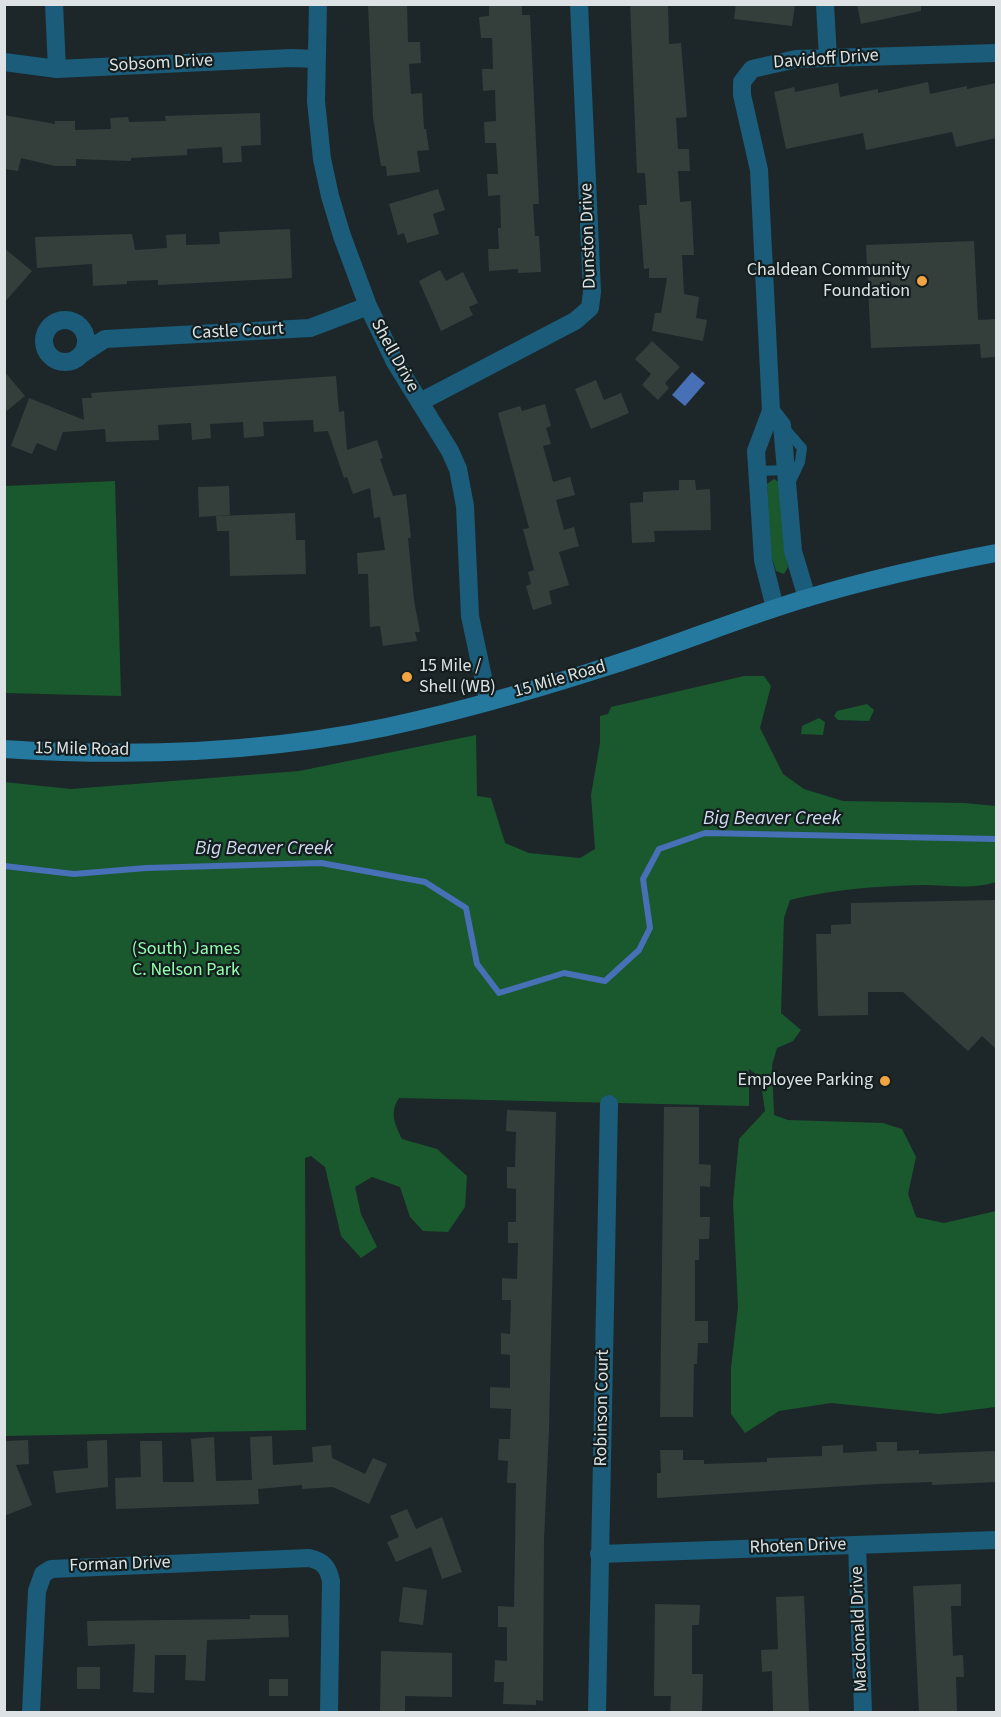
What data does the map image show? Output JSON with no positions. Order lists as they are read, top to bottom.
{
  "streets": {
    "main road": ["15 Mile Road"],
    "street": [
      "Davidoff Drive",
      "Sobsom Drive",
      "Dunston Drive",
      "Castle Court",
      "Shell Drive",
      "Robinson Court",
      "Rhoten Drive",
      "Forman Drive",
      "Macdonald Drive"
    ]
  },
  "crossings": [
    ["Davidoff Drive", "15 Mile Road"],
    ["Sobsom Drive", "Shell Drive"],
    ["Dunston Drive", "Shell Drive"],
    ["Castle Court", "Shell Drive"],
    ["Shell Drive", "15 Mile Road"],
    ["Robinson Court", "Rhoten Drive"],
    ["Rhoten Drive", "Macdonald Drive"]
  ],
  "water": ["Big Beaver Creek"],
  "parks": ["(South) James C. Nelson Park"],
  "places": ["Chaldean Community Foundation", "15 Mile / Shell (WB)", "Employee Parking"]
}
